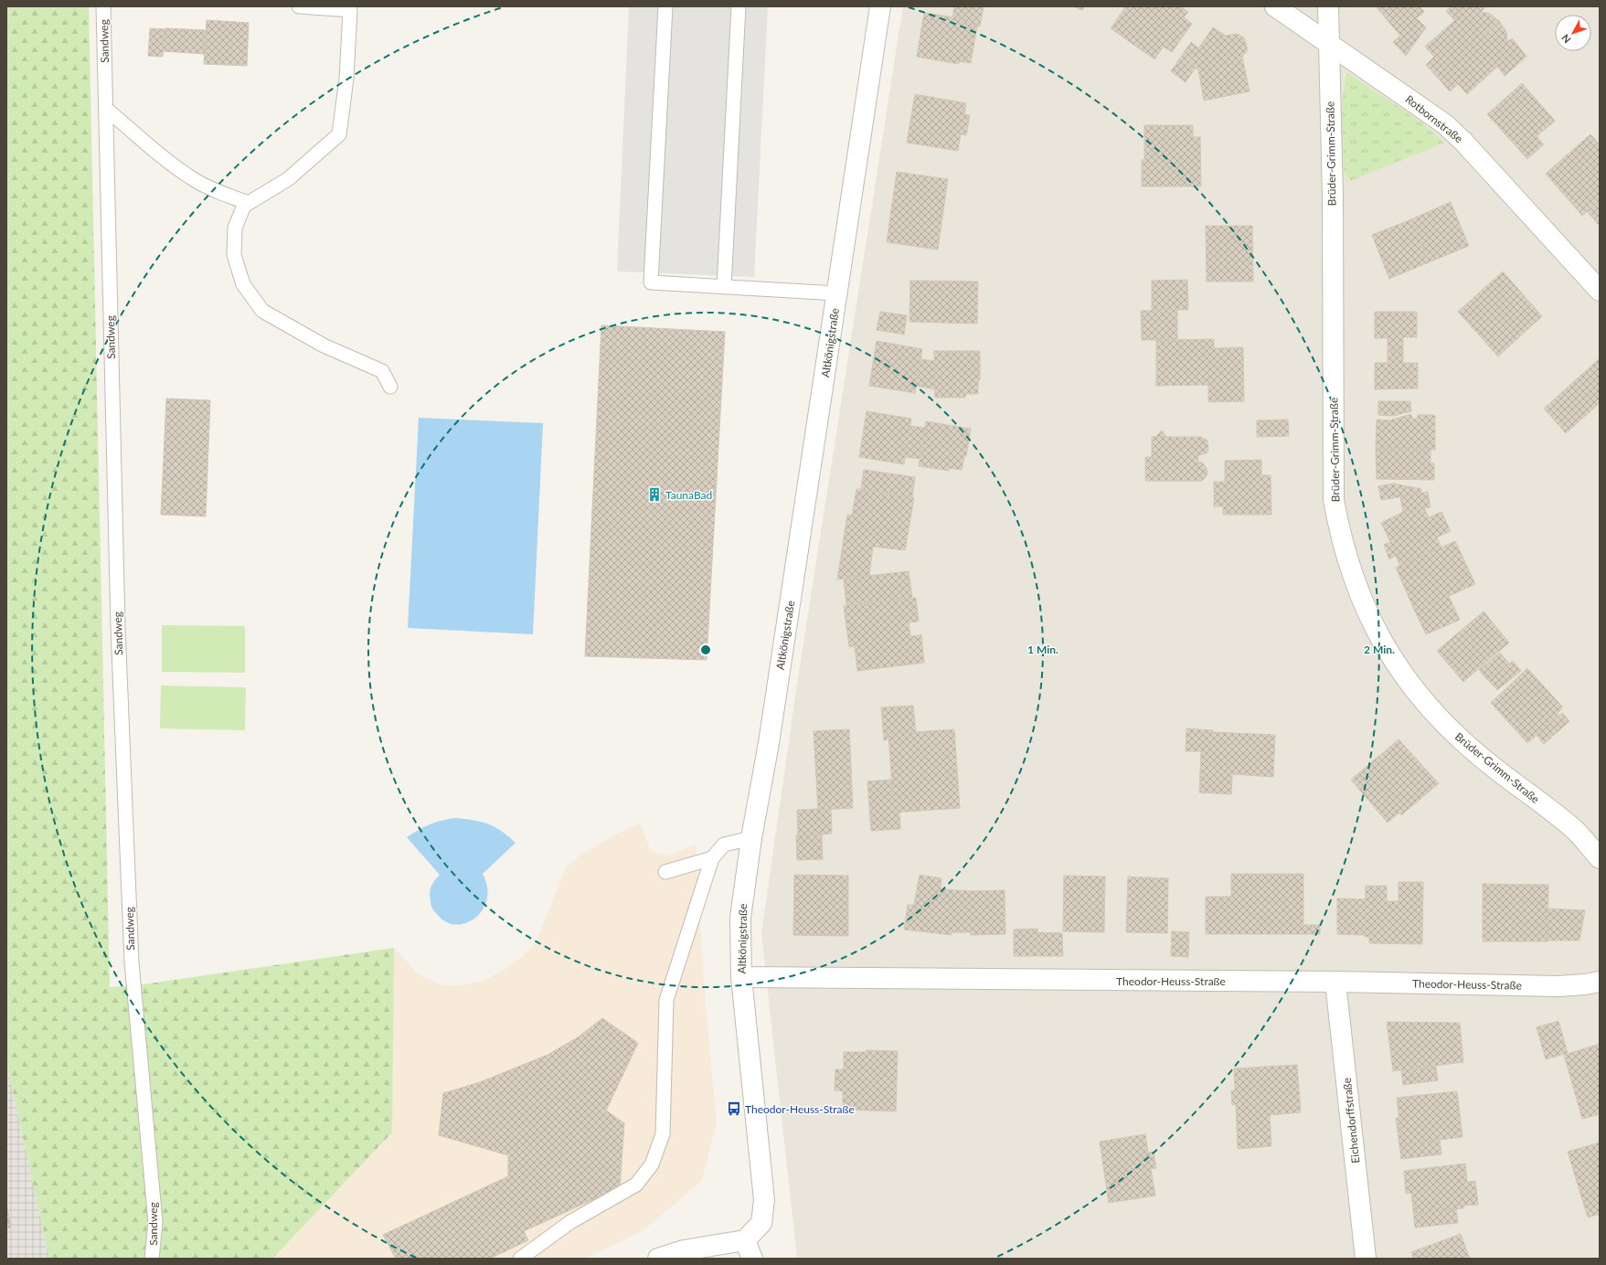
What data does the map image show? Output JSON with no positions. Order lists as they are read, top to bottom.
{
  "streets": {
    "street": [
      "Rotbornstraße",
      "Brüder-Grimm-Straße",
      "Altkönigstraße",
      "Theodor-Heuss-Straße",
      "Eichendorffstraße"
    ],
    "lane": ["Sandweg"]
  },
  "crossings": [
    ["Rotbornstraße", "Brüder-Grimm-Straße"],
    ["Altkönigstraße", "Theodor-Heuss-Straße"],
    ["Theodor-Heuss-Straße", "Eichendorffstraße"]
  ],
  "places": {
    "building": ["TaunaBad"],
    "bus stop": ["Theodor-Heuss-Straße"]
  },
  "north": "bottom left",
  "rings": ["1 Min.", "2 Min."]
}
